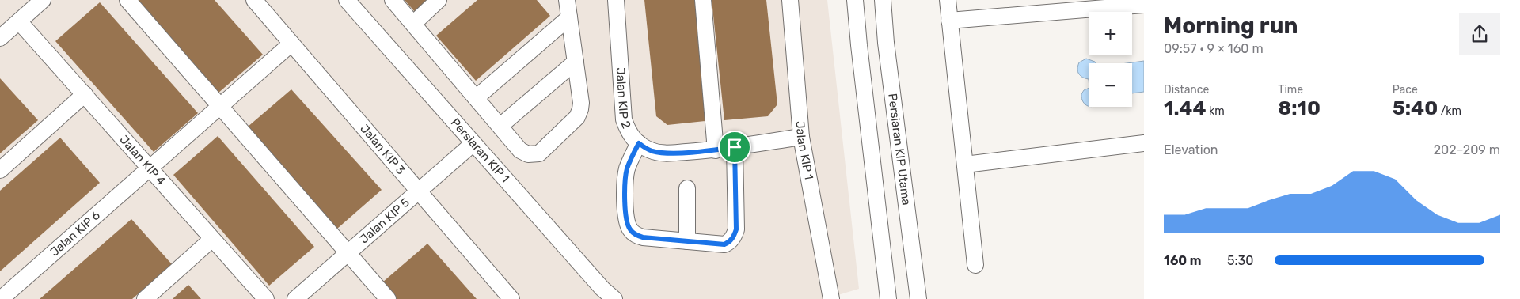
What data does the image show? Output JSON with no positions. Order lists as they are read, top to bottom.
{
  "streets": {
    "street": [
      "Jalan KIP 2",
      "Jalan KIP 3",
      "Persiaran KIP Utama",
      "Persiaran KIP 1",
      "Jalan KIP 1",
      "Jalan KIP 4",
      "Jalan KIP 5",
      "Jalan KIP 6"
    ]
  },
  "crossings": [
    ["Jalan KIP 2", "Jalan KIP 1"],
    ["Jalan KIP 3", "Jalan KIP 5"],
    ["Jalan KIP 3", "Jalan KIP 6"],
    ["Persiaran KIP 1", "Jalan KIP 5"],
    ["Jalan KIP 4", "Jalan KIP 6"]
  ],
  "page": {
    "heading": ["Morning run", "09:57 · 9 × 160 m"],
    "map_buttons": ["+", "−"],
    "stats": [
      ["Distance", "1.44 km"],
      ["Time", "8:10"],
      ["Pace", "5:40 /km"]
    ],
    "chart": ["Elevation", "202–209 m"],
    "list": [
      {
        "name": "160 m",
        "note": "5:30"
      }
    ]
  }
}
